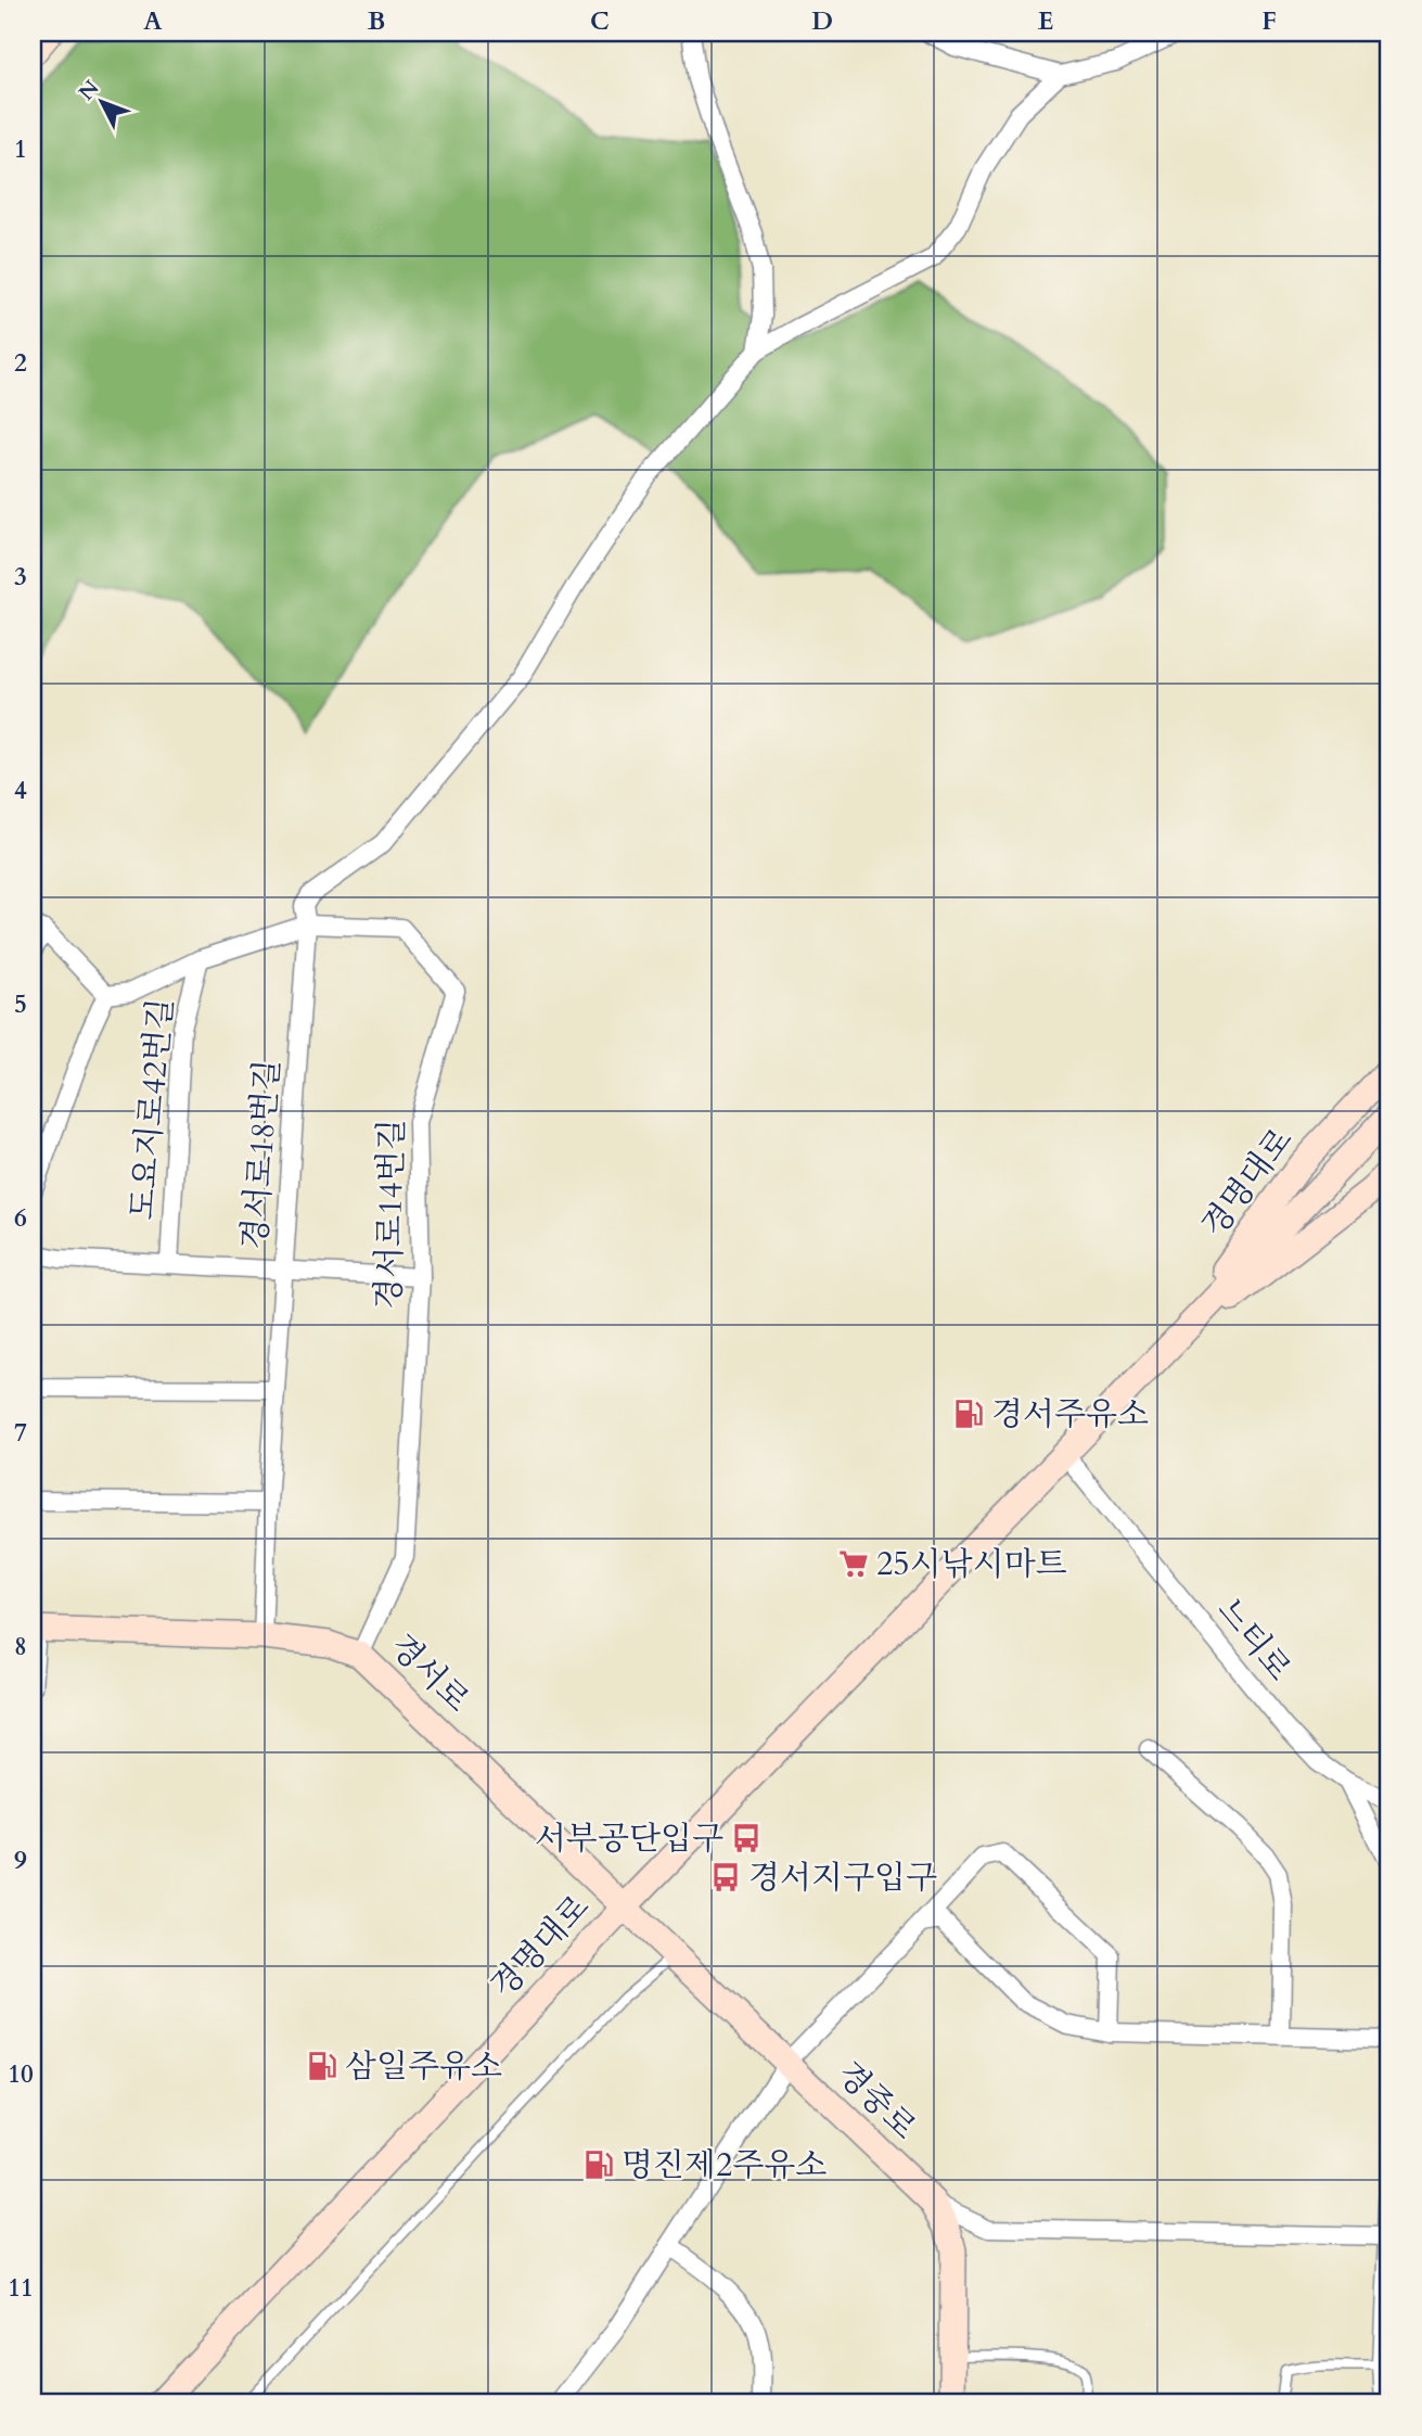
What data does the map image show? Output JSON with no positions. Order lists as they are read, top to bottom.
{
  "streets": {
    "main road": ["경명대로", "경서로", "경중로"],
    "street": [
      "도요지로42번길",
      "경서로18번길",
      "경서로14번길",
      "느티로"
    ]
  },
  "crossings": [
    ["도요지로42번길", "경서로18번길"],
    ["도요지로42번길", "경서로14번길"],
    ["경서로18번길", "경서로14번길"],
    ["경서로18번길", "경서로"],
    ["경명대로", "느티로"],
    ["경명대로", "경서로"],
    ["경명대로", "경중로"],
    ["경서로14번길", "경서로"],
    ["경서로", "경중로"]
  ],
  "places": {
    "fuel station": ["경서주유소", "삼일주유소", "명진제2주유소"],
    "supermarket": ["25시낚시마트"],
    "bus stop": ["서부공단입구", "경서지구입구"]
  },
  "north": "top left",
  "grid": {
    "columns": [
      "A",
      "B",
      "C",
      "D",
      "E",
      "F"
    ],
    "rows": [
      "1",
      "2",
      "3",
      "4",
      "5",
      "6",
      "7",
      "8",
      "9",
      "10",
      "11"
    ]
  }
}
